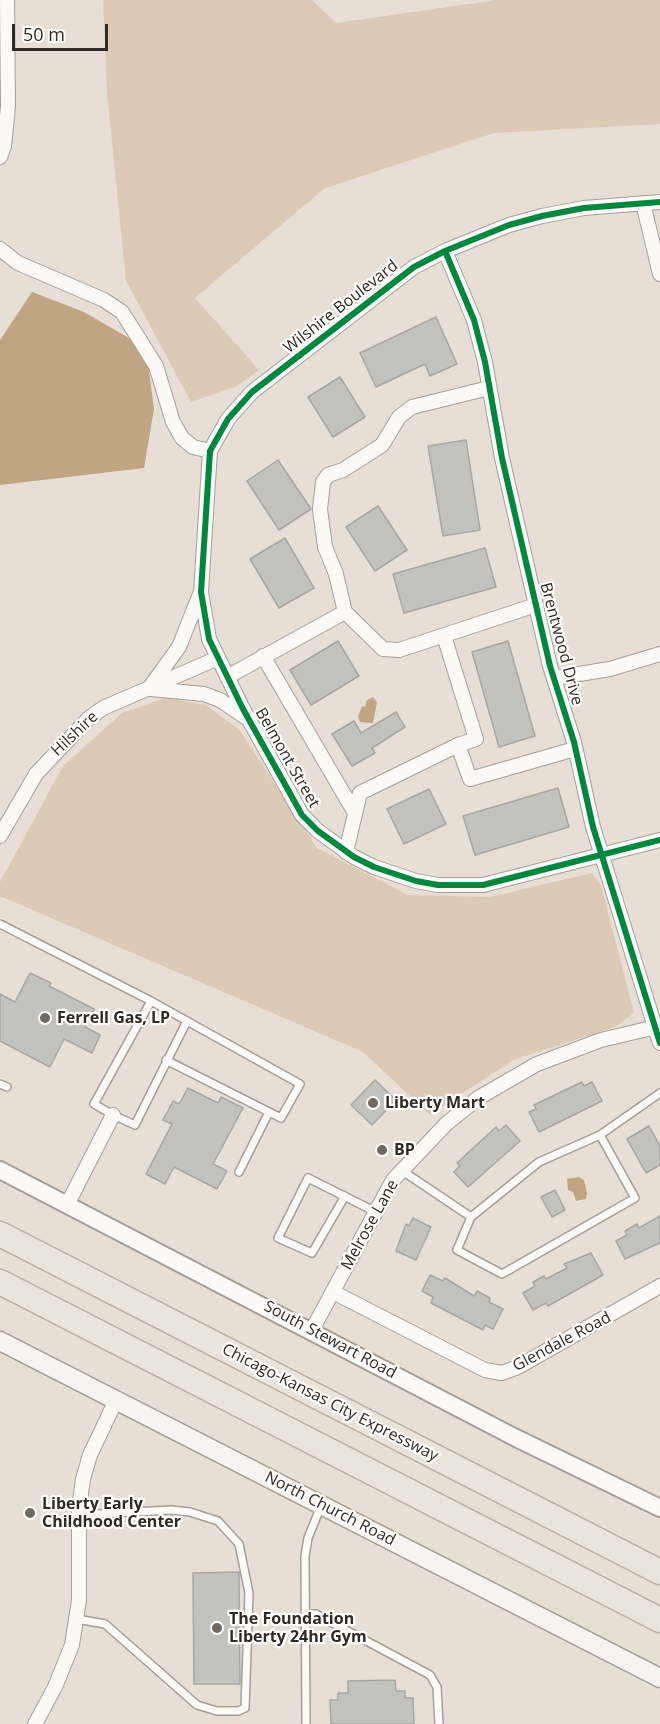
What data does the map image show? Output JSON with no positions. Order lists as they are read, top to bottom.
{
  "streets": {
    "highway": ["Chicago-Kansas City Expressway"],
    "main road": ["North Church Road"],
    "street": [
      "Wilshire Boulevard",
      "Brentwood Drive",
      "Hilshire",
      "Belmont Street",
      "Melrose Lane",
      "South Stewart Road",
      "Glendale Road"
    ]
  },
  "crossings": [
    ["Wilshire Boulevard", "Brentwood Drive"],
    ["Wilshire Boulevard", "Belmont Street"],
    ["Brentwood Drive", "Belmont Street"],
    ["Brentwood Drive", "Melrose Lane"],
    ["Hilshire", "Belmont Street"],
    ["Melrose Lane", "South Stewart Road"],
    ["Melrose Lane", "Glendale Road"]
  ],
  "places": [
    "Ferrell Gas, LP",
    "Liberty Mart",
    "BP",
    "Liberty Early Childhood Center",
    "The Foundation Liberty 24hr Gym"
  ],
  "scale_bar": "50 m"
}
